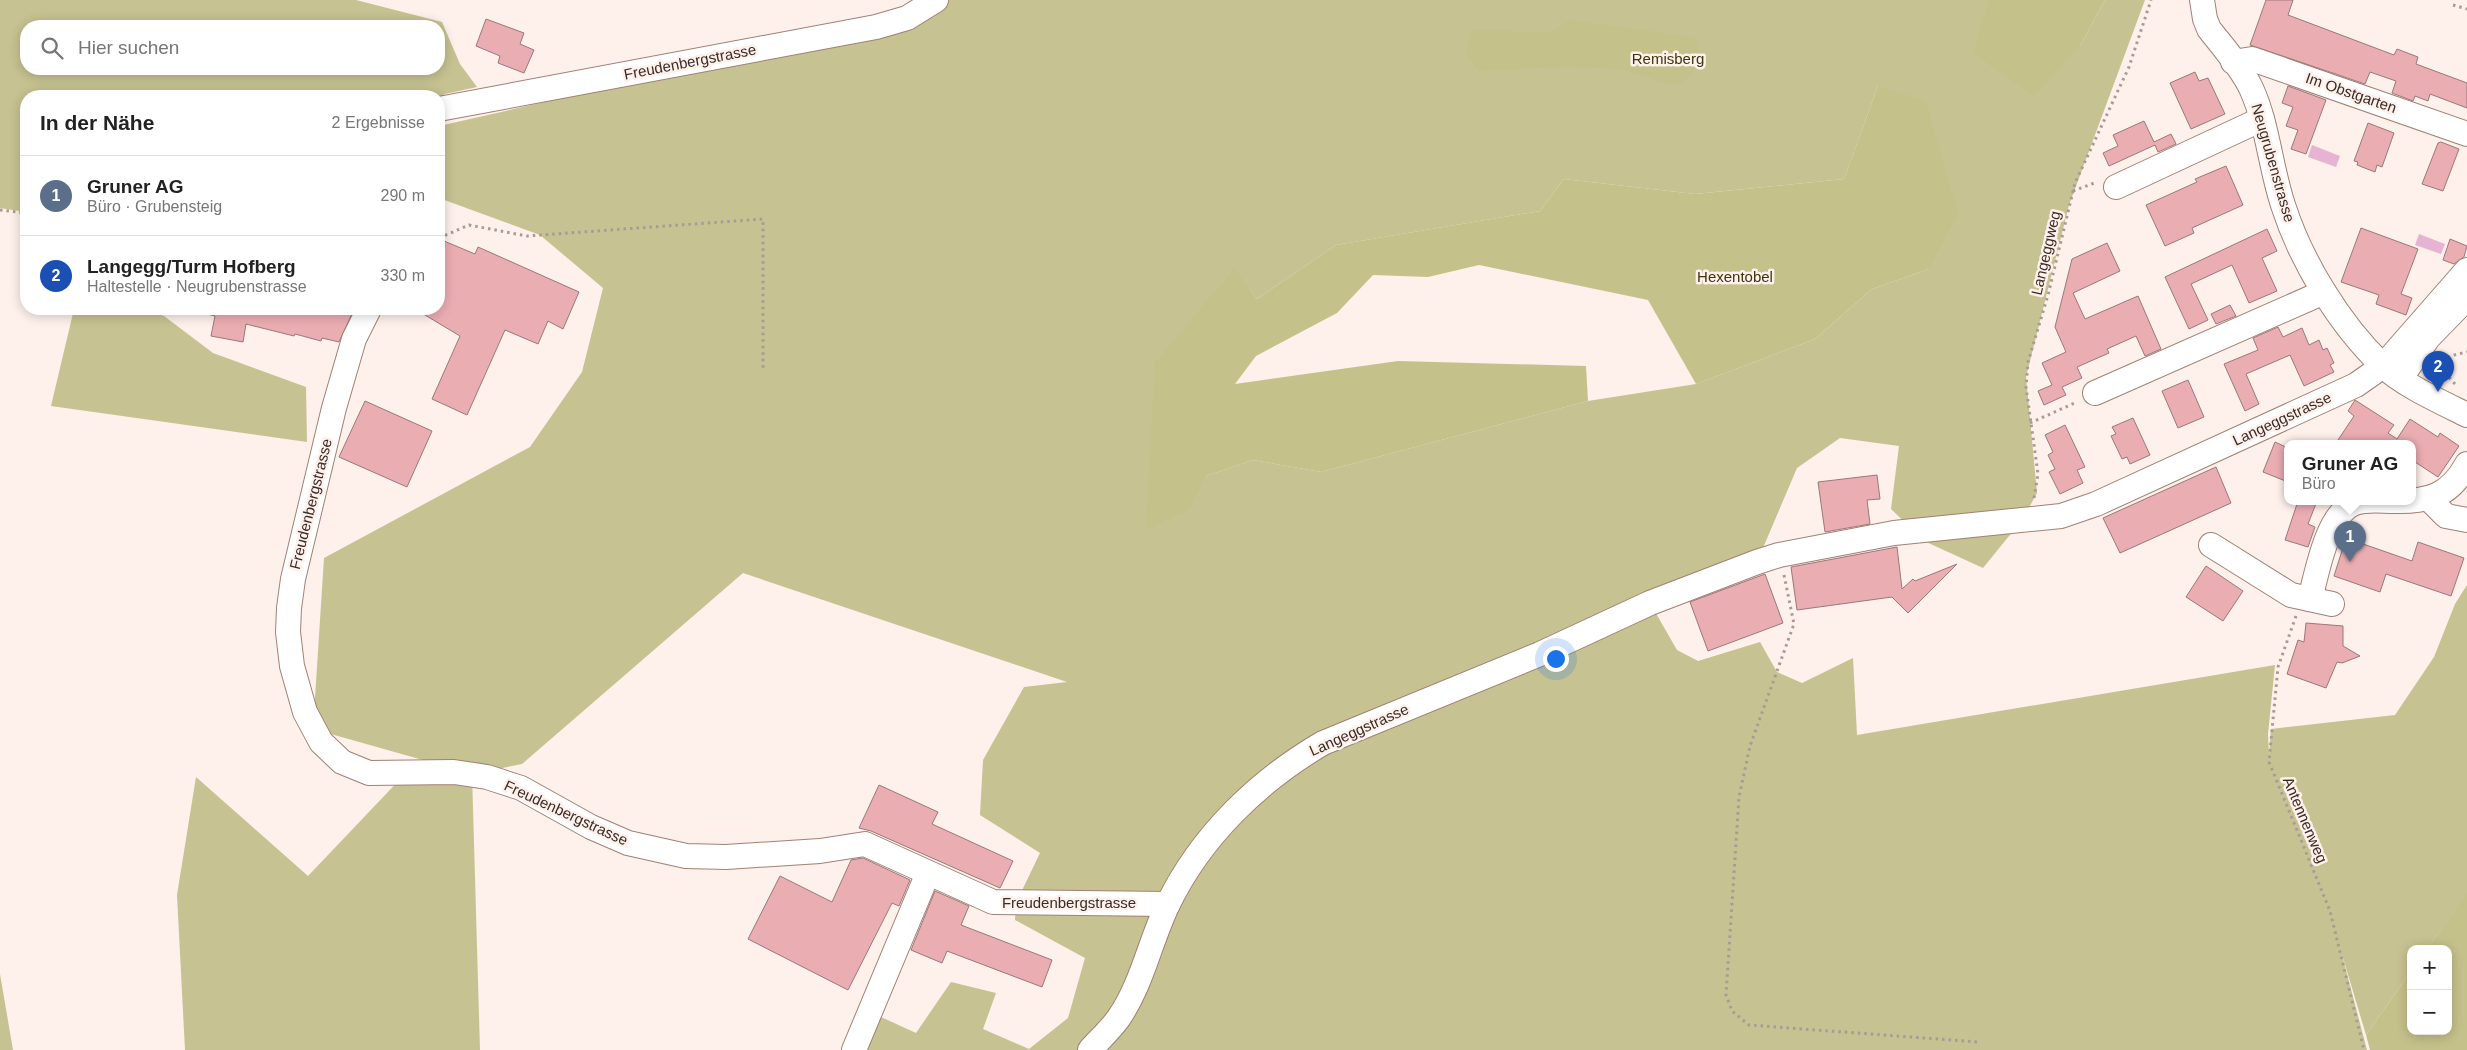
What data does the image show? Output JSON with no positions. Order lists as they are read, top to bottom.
{
  "streets": {
    "street": [
      "Freudenbergstrasse",
      "Im Obstgarten",
      "Neugrubenstrasse",
      "Langeggstrasse"
    ],
    "path": ["Langeggweg", "Antennenweg"]
  },
  "crossings": [
    ["Freudenbergstrasse", "Langeggstrasse"],
    ["Im Obstgarten", "Neugrubenstrasse"],
    ["Neugrubenstrasse", "Langeggstrasse"],
    ["Langeggweg", "Langeggstrasse"]
  ],
  "parks": ["Remisberg", "Hexentobel"],
  "page": {
    "search": "Hier suchen",
    "heading": ["In der Nähe", "2 Ergebnisse"],
    "list": [
      {
        "mark": "1",
        "name": "Gruner AG",
        "note": "Büro · Grubensteig",
        "value": "290 m"
      },
      {
        "mark": "2",
        "name": "Langegg/Turm Hofberg",
        "note": "Haltestelle · Neugrubenstrasse",
        "value": "330 m"
      }
    ],
    "pins": ["2", "1"],
    "popup": ["Gruner AG", "Büro"],
    "map_buttons": ["+", "−"]
  }
}
